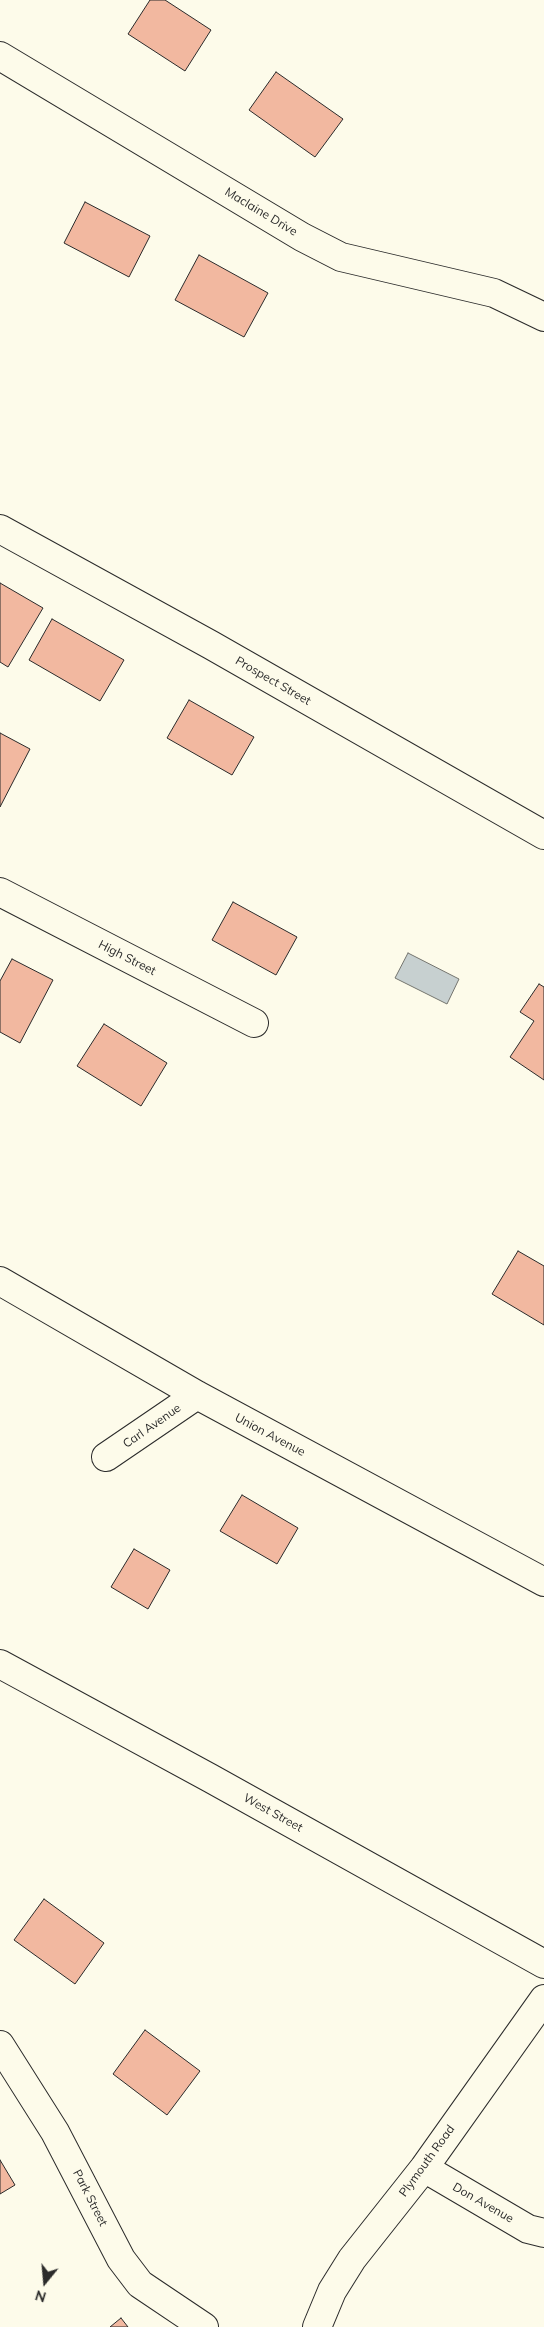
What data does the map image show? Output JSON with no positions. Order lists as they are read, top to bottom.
{
  "streets": {
    "street": [
      "Maclaine Drive",
      "Prospect Street",
      "High Street",
      "Carl Avenue",
      "Union Avenue",
      "West Street",
      "Plymouth Road",
      "Park Street",
      "Don Avenue"
    ]
  },
  "crossings": [
    ["Carl Avenue", "Union Avenue"],
    ["Plymouth Road", "Don Avenue"]
  ],
  "north": "bottom"
}
